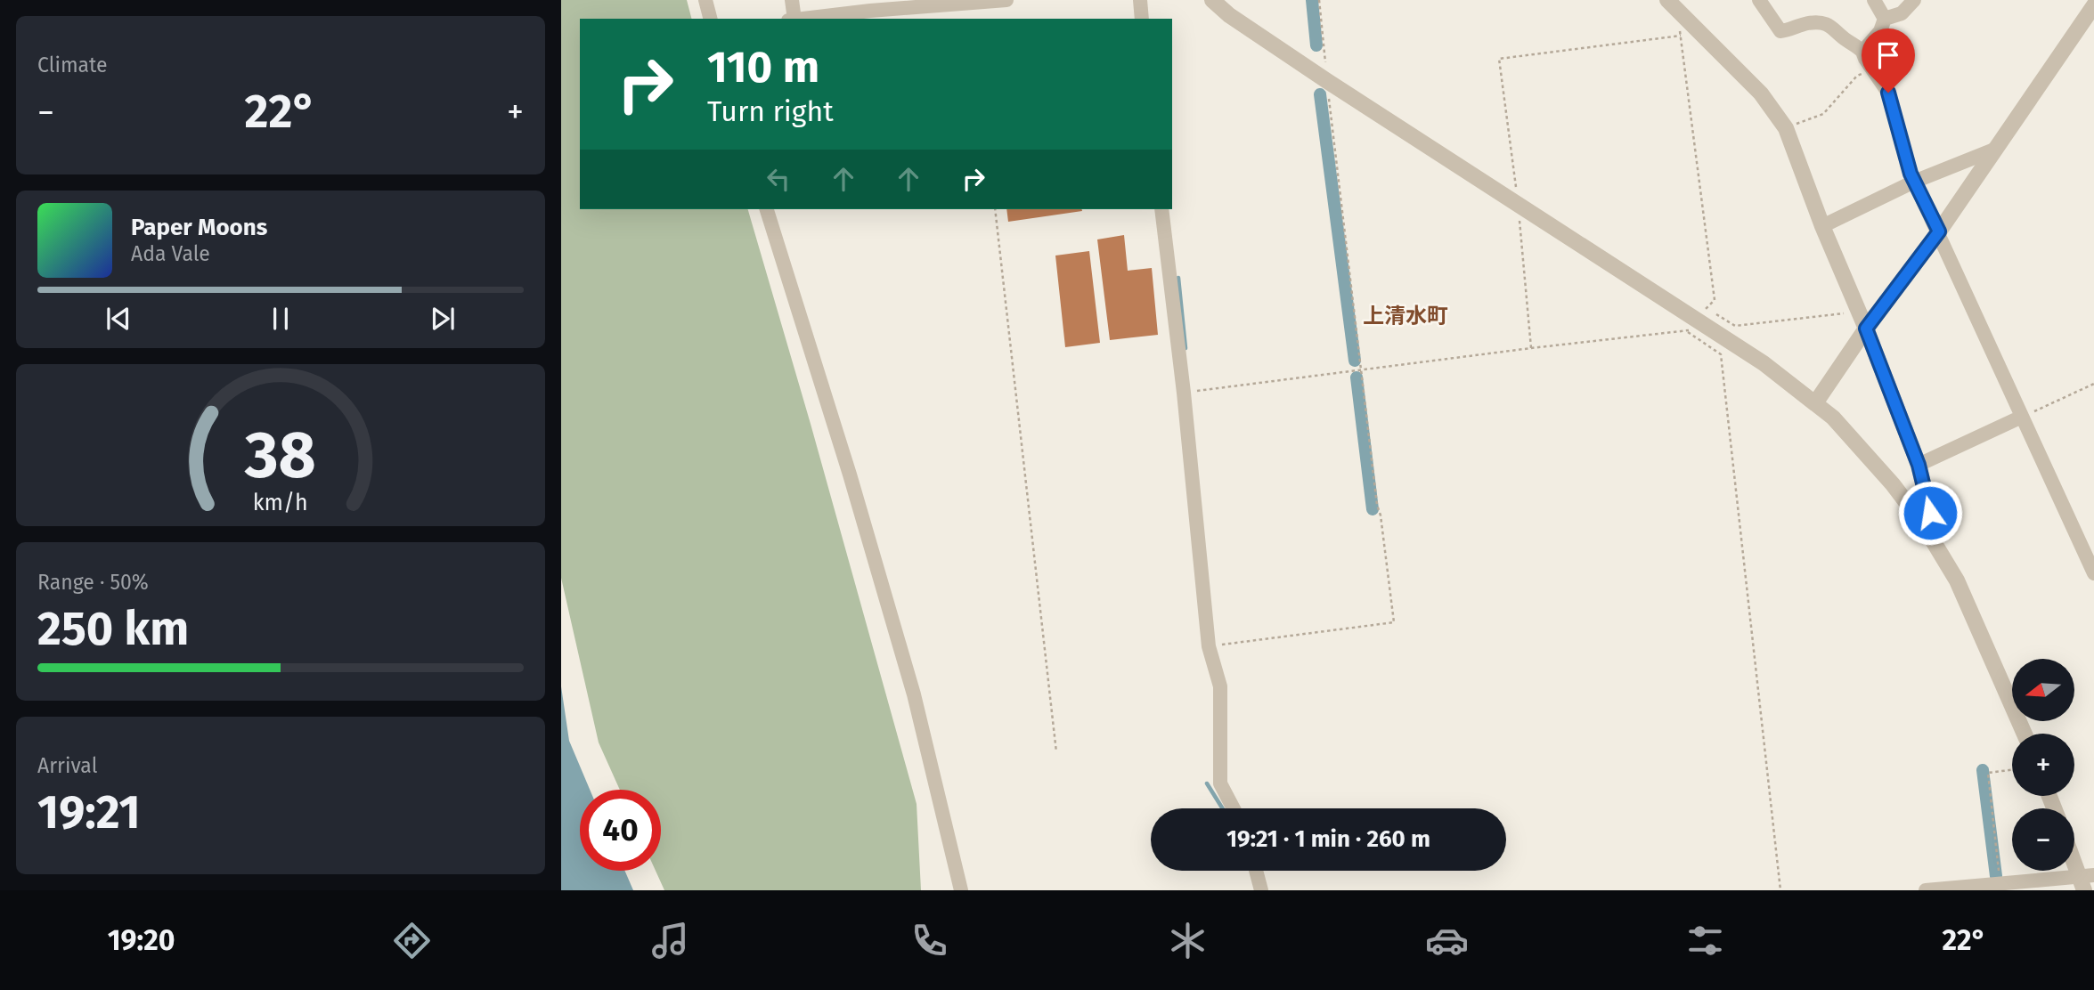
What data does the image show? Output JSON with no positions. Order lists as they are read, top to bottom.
{
  "districts": ["上清水町"],
  "north": "left",
  "page": {
    "tile": [
      "Climate",
      ["Range · 50%", "250 km"],
      ["Arrival", "19:21"]
    ],
    "turn": ["110 m", "Turn right"],
    "heat": ["−", "22°", "+"],
    "song": ["Paper Moons", "Ada Vale"],
    "map_buttons": ["+", "−"],
    "limit": "40",
    "trip": "19:21 · 1 min · 260 m",
    "tabs": ["19:20", "22°"],
    "gauge": ["38", "km/h"]
  }
}
